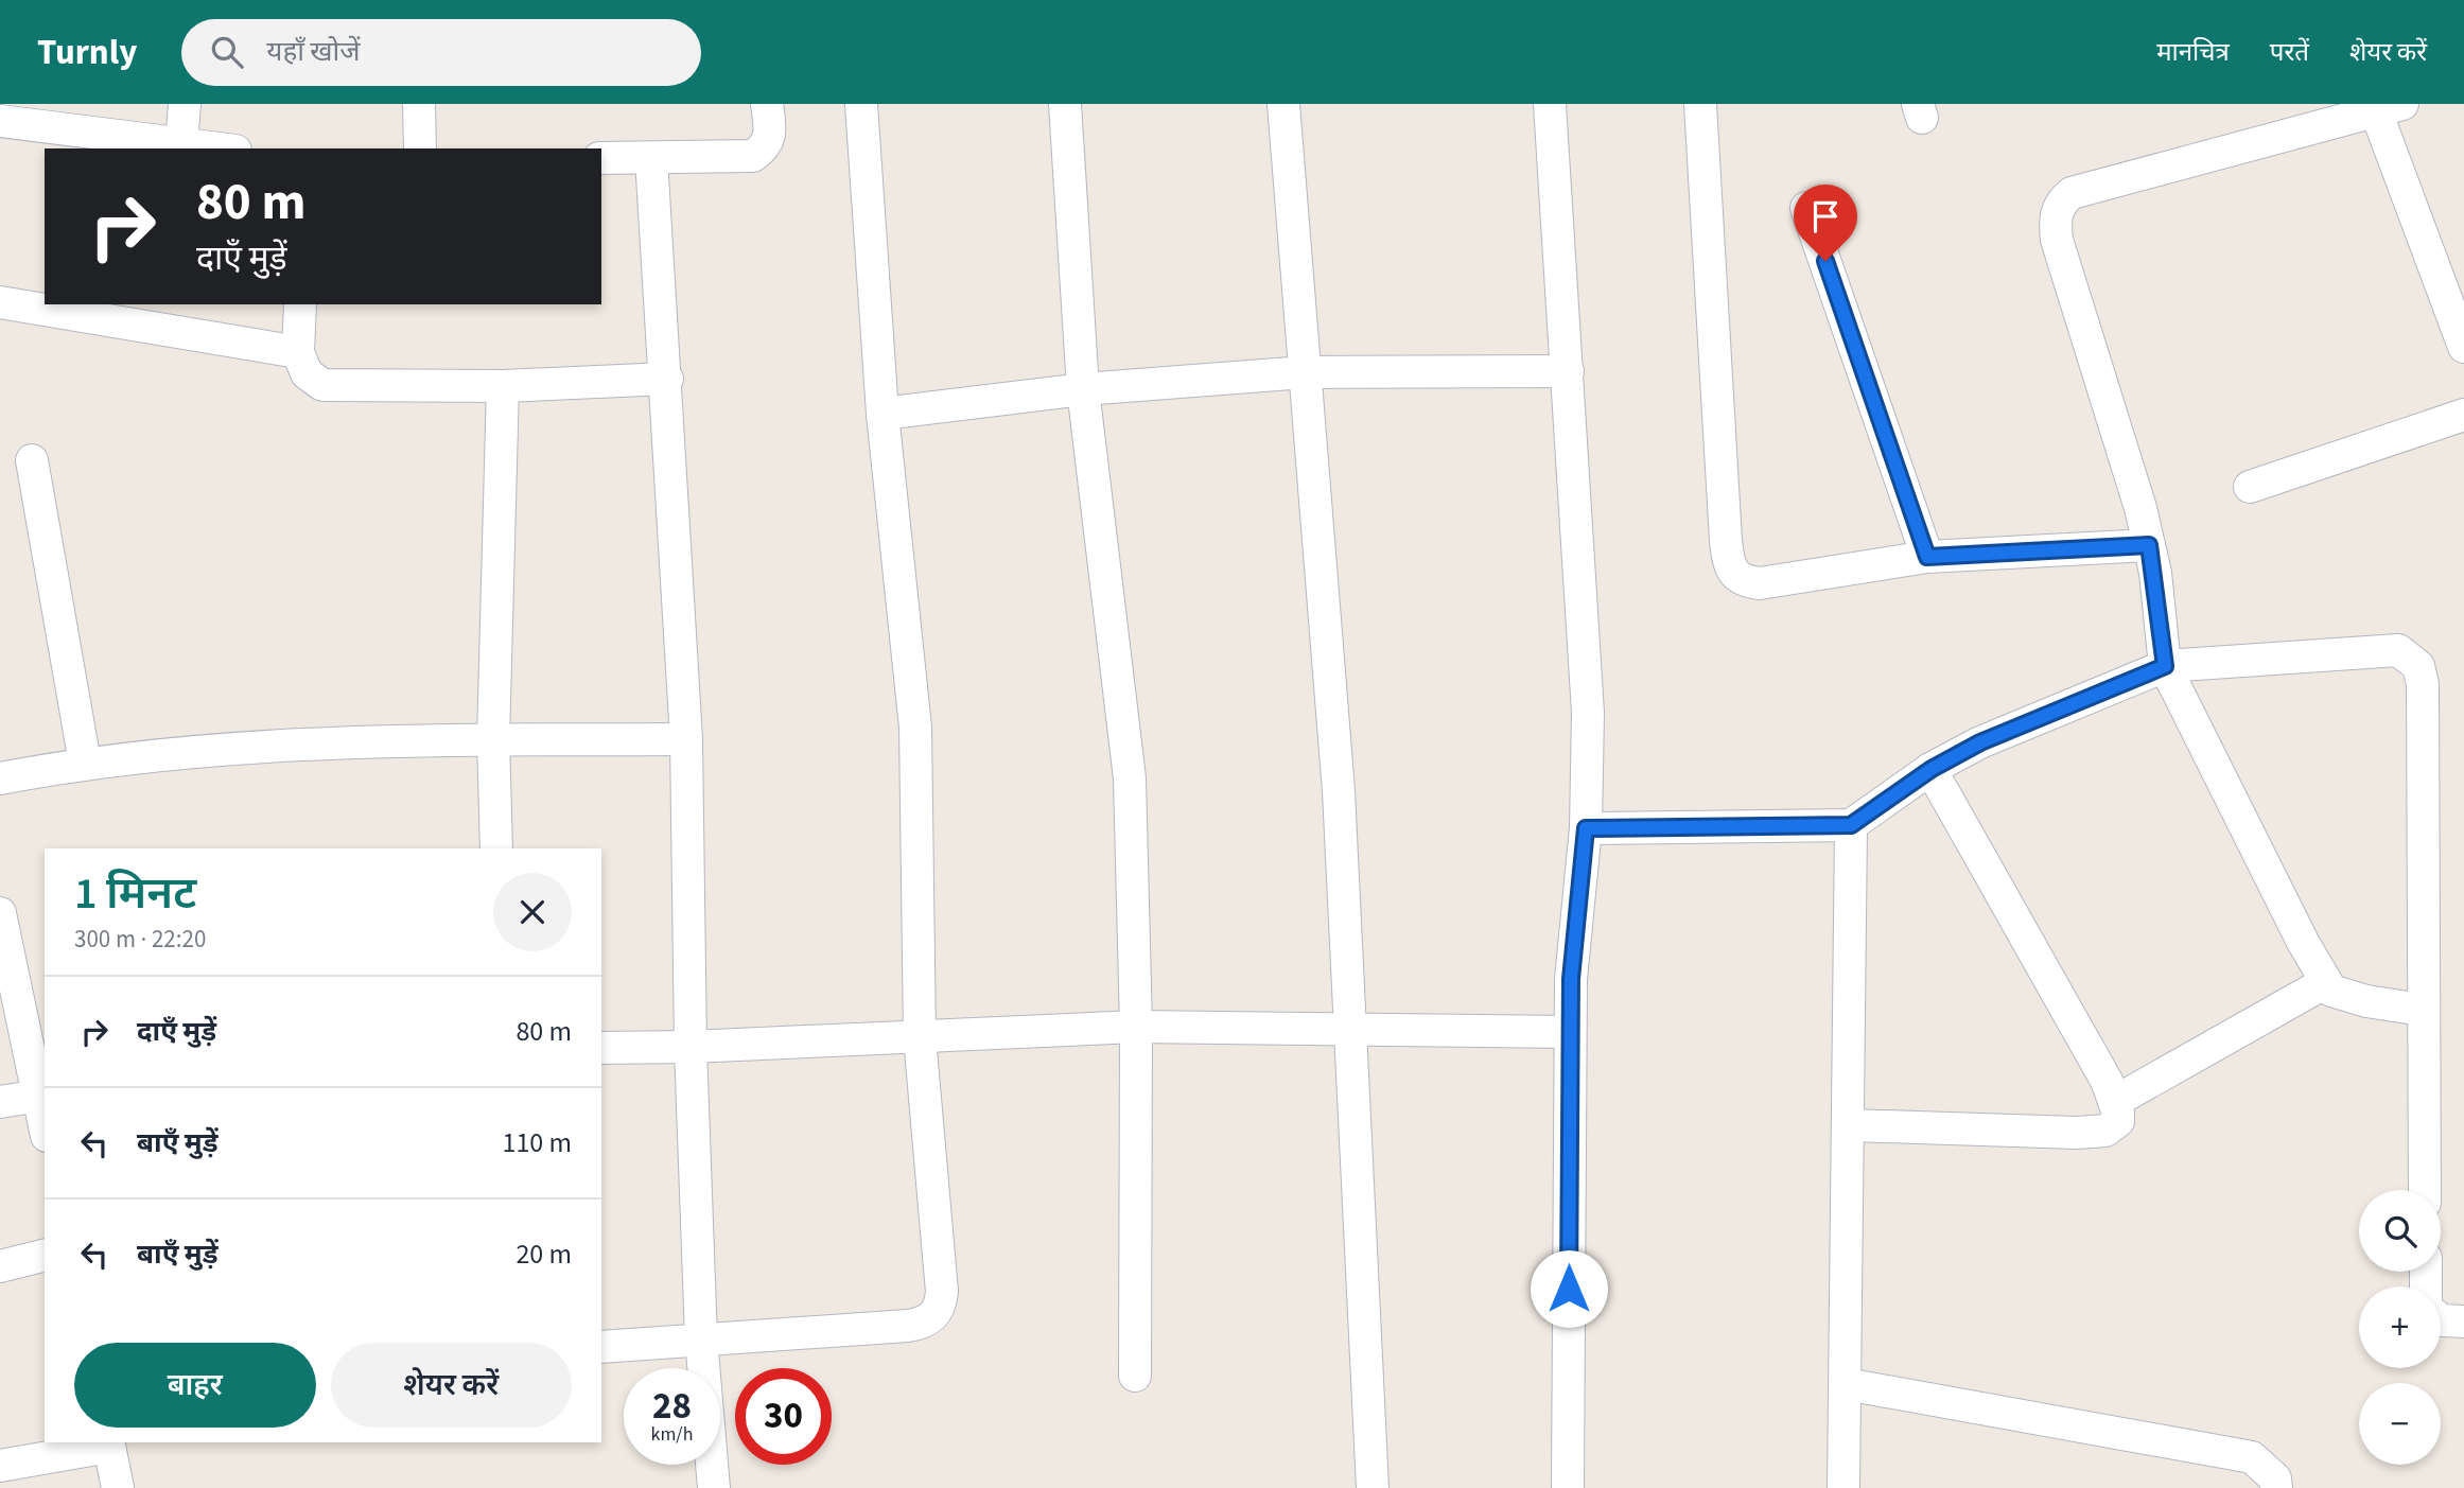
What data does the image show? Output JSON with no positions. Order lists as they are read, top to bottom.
{
  "page": {
    "header": "Turnly",
    "search": "यहाँ खोजें",
    "nav": ["मानचित्र", "परतें", "शेयर करें"],
    "turn": ["80 m", "दाएँ मुड़ें"],
    "heading": ["1 मिनट", "300 m · 22:20"],
    "list": [
      {
        "name": "दाएँ मुड़ें",
        "value": "80 m"
      },
      {
        "name": "बाएँ मुड़ें",
        "value": "110 m"
      },
      {
        "name": "बाएँ मुड़ें",
        "value": "20 m"
      }
    ],
    "map_buttons": ["+", "−"],
    "buttons": ["बाहर", "शेयर करें"],
    "speed": "28 km/h",
    "limit": "30"
  }
}
